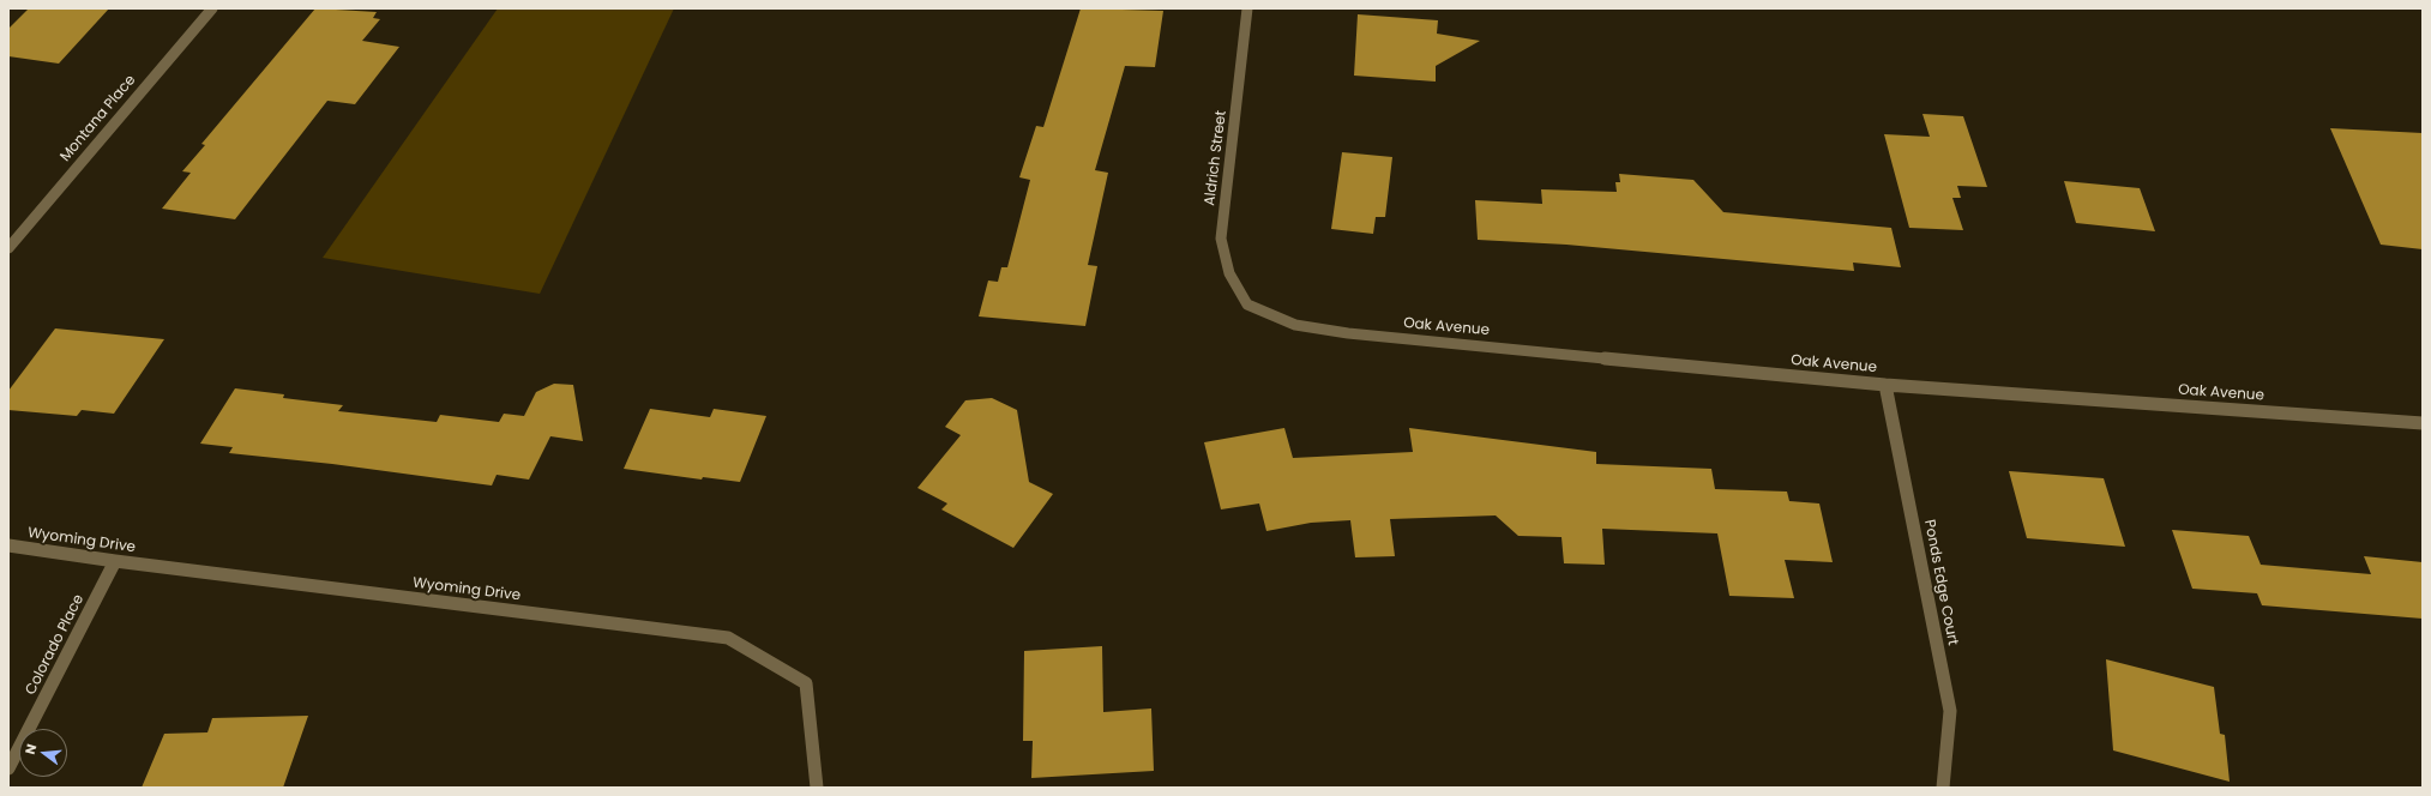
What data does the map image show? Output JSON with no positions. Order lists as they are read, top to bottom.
{
  "streets": {
    "street": [
      "Montana Place",
      "Aldrich Street",
      "Oak Avenue",
      "Wyoming Drive",
      "Ponds Edge Court",
      "Colorado Place"
    ]
  },
  "crossings": [
    ["Aldrich Street", "Oak Avenue"],
    ["Oak Avenue", "Ponds Edge Court"],
    ["Wyoming Drive", "Colorado Place"]
  ],
  "north": "left"
}
